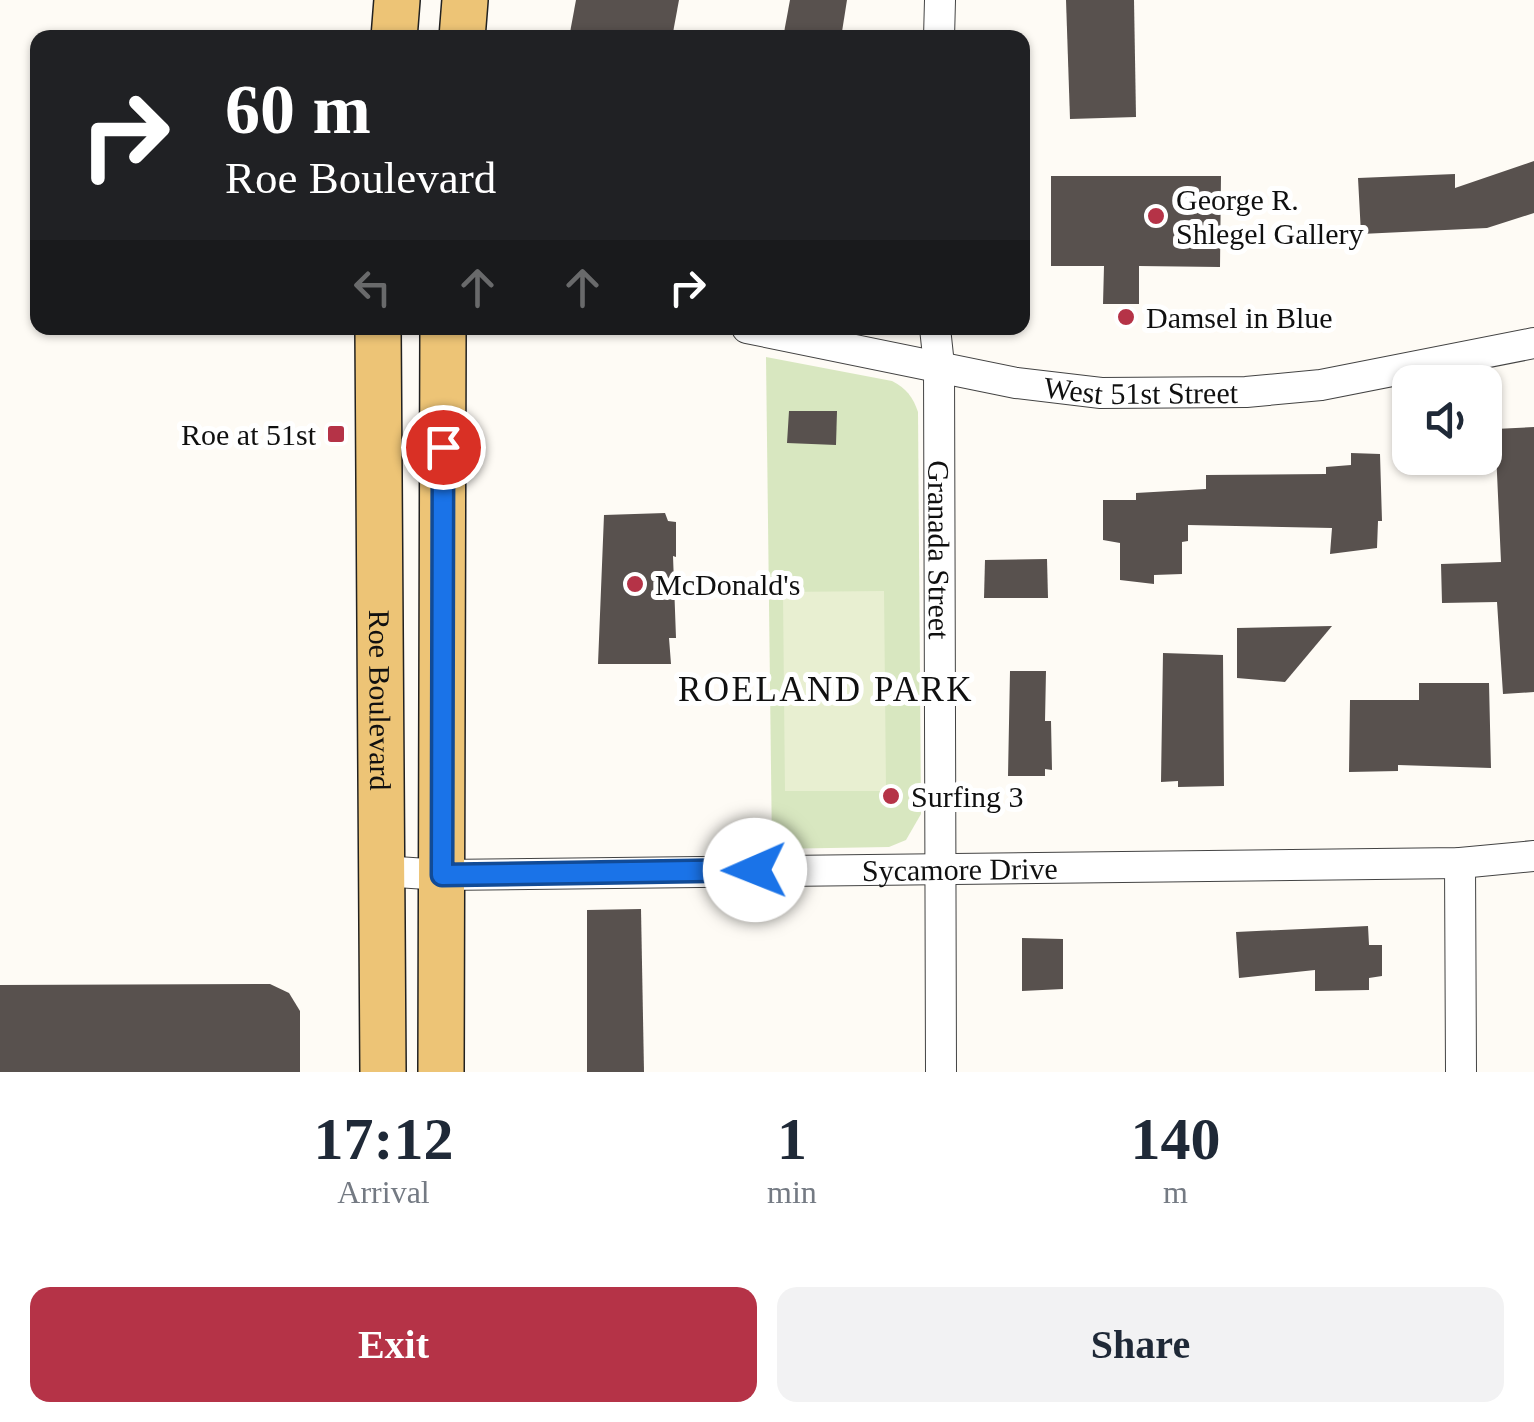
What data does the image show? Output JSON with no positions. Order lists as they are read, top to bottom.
{
  "streets": {
    "main road": ["Roe Boulevard"],
    "street": ["West 51st Street", "Granada Street", "Sycamore Drive"]
  },
  "crossings": [
    ["West 51st Street", "Granada Street"],
    ["Granada Street", "Sycamore Drive"],
    ["Roe Boulevard", "Sycamore Drive"]
  ],
  "districts": ["ROELAND PARK"],
  "places": {
    "other": [
      "George R. Shlegel Gallery",
      "Damsel in Blue",
      "McDonald's",
      "Surfing 3"
    ],
    "transit": ["Roe at 51st"]
  },
  "page": {
    "turn": ["60 m", "Roe Boulevard"],
    "eta": [
      "17:12",
      "Arrival",
      "1",
      "min",
      "140",
      "m"
    ],
    "buttons": ["Exit", "Share"]
  }
}
